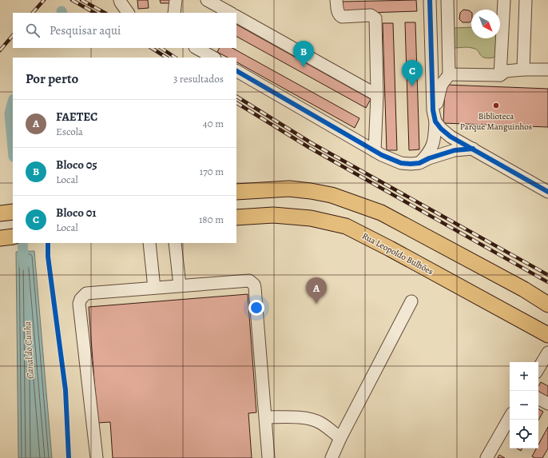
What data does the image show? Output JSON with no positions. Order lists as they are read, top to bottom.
{
  "streets": {
    "main road": ["Rua Leopoldo Bulhões"]
  },
  "water": ["Canal do Cunha"],
  "places": ["Biblioteca Parque Manguinhos"],
  "north": "bottom right",
  "page": {
    "search": "Pesquisar aqui",
    "pins": ["B", "C", "A"],
    "heading": ["Por perto", "3 resultados"],
    "list": [
      {
        "mark": "A",
        "name": "FAETEC",
        "note": "Escola",
        "value": "40 m"
      },
      {
        "mark": "B",
        "name": "Bloco 05",
        "note": "Local",
        "value": "170 m"
      },
      {
        "mark": "C",
        "name": "Bloco 01",
        "note": "Local",
        "value": "180 m"
      }
    ],
    "map_buttons": ["+", "−"]
  }
}
